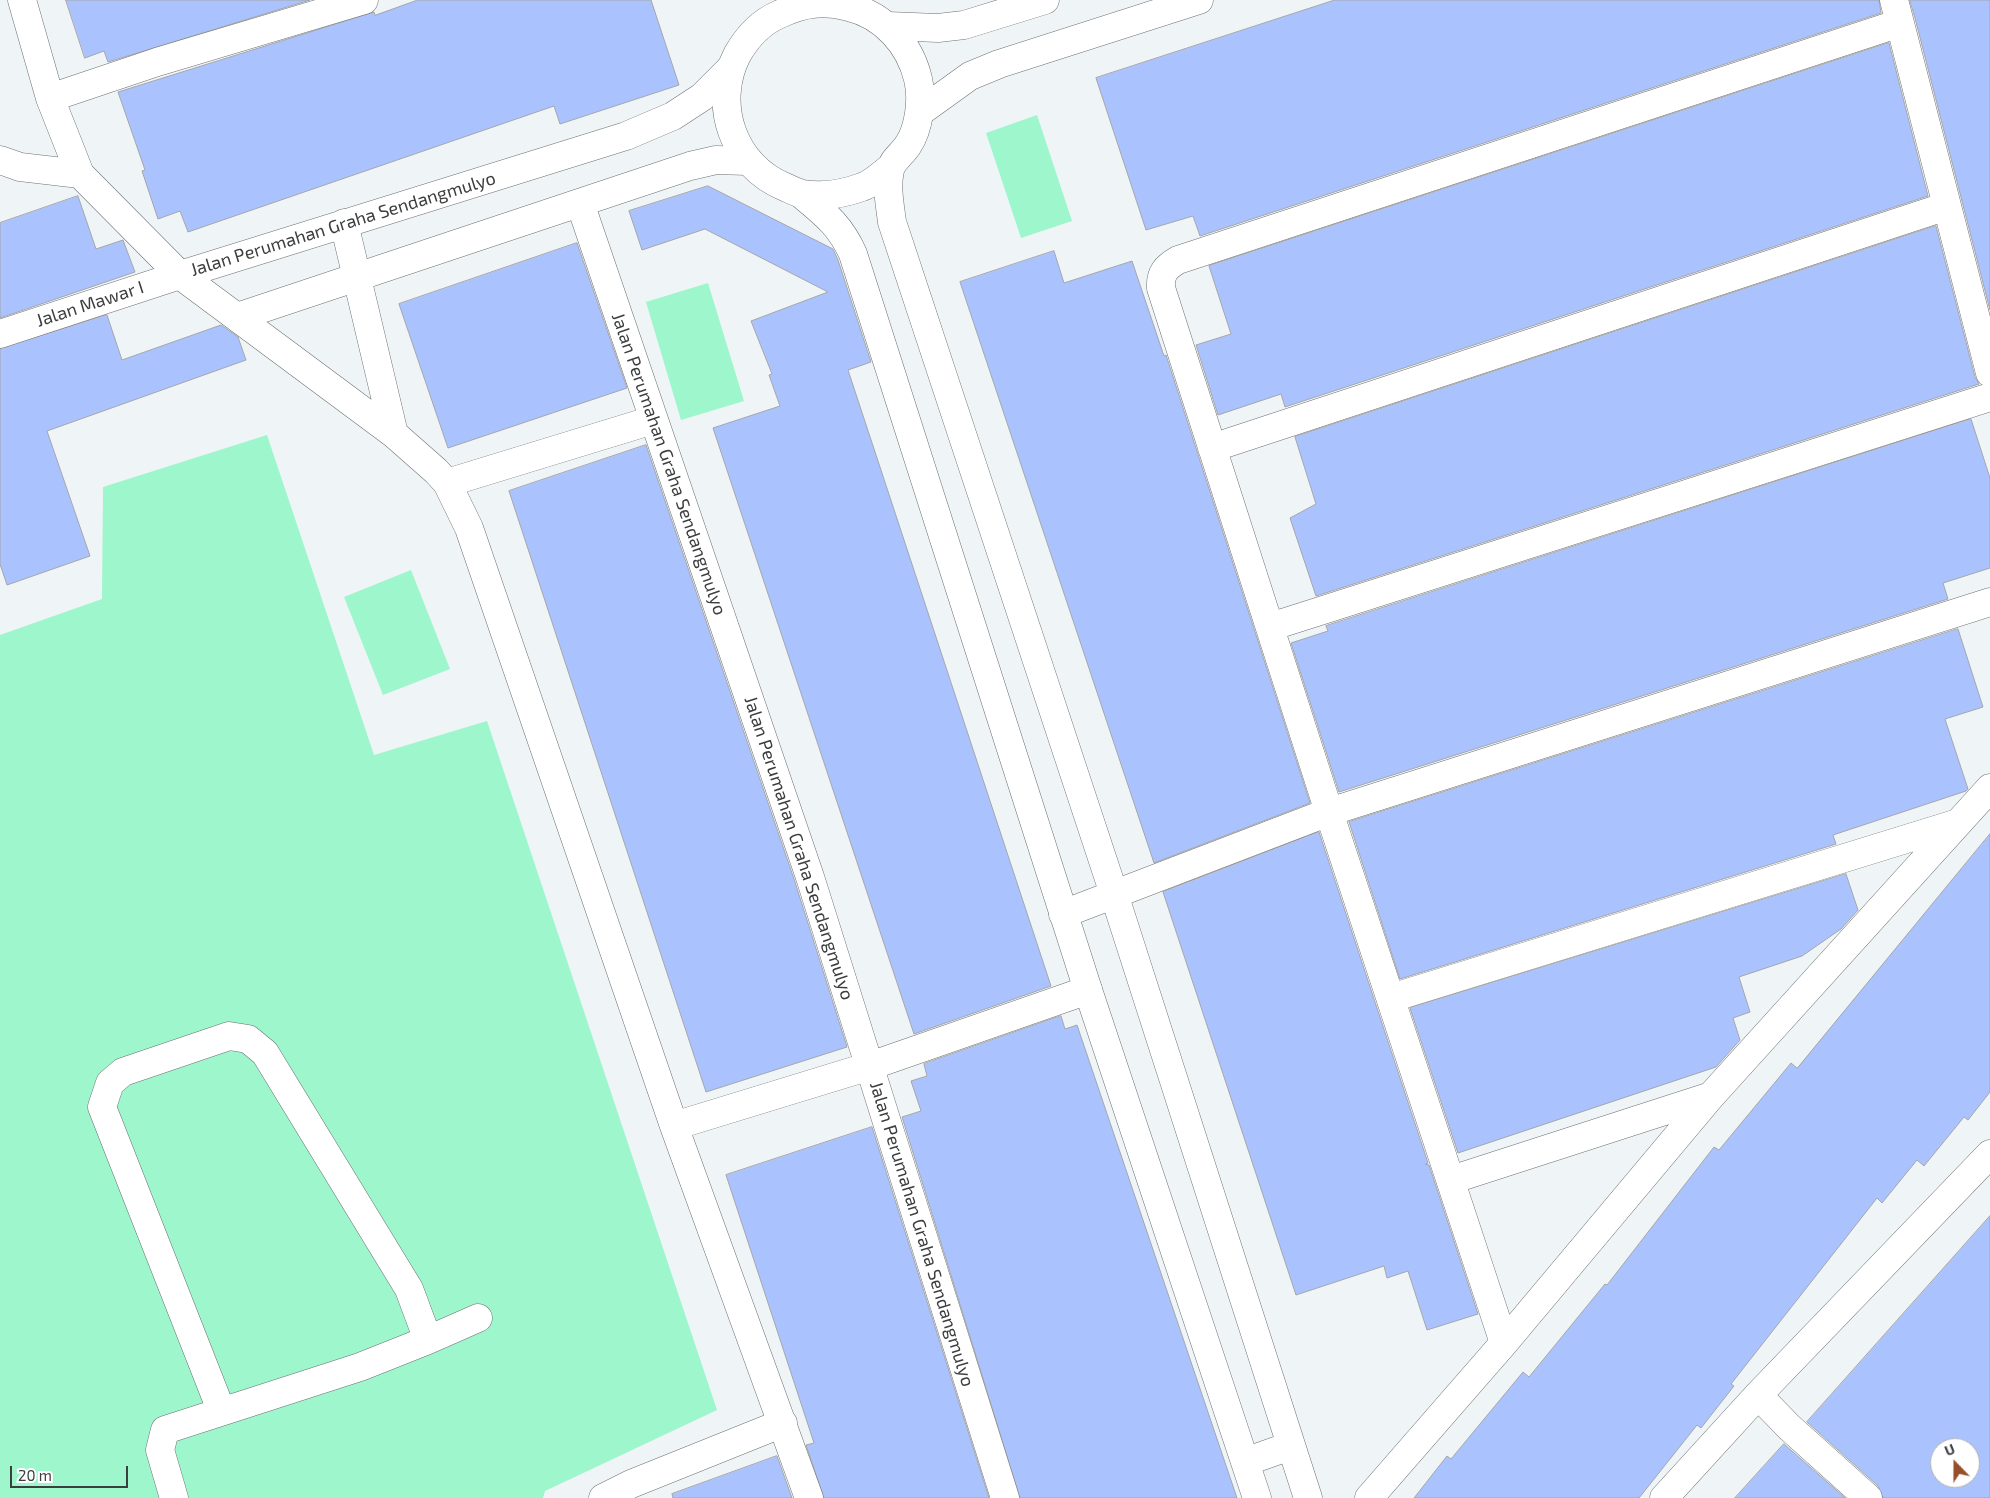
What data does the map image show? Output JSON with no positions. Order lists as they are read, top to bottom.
{
  "streets": {
    "street": ["Jalan Perumahan Graha Sendangmulyo", "Jalan Mawar I"]
  },
  "crossings": [
    ["Jalan Perumahan Graha Sendangmulyo", "Jalan Mawar I"]
  ],
  "scale_bar": "20 m",
  "north": "top"
}
